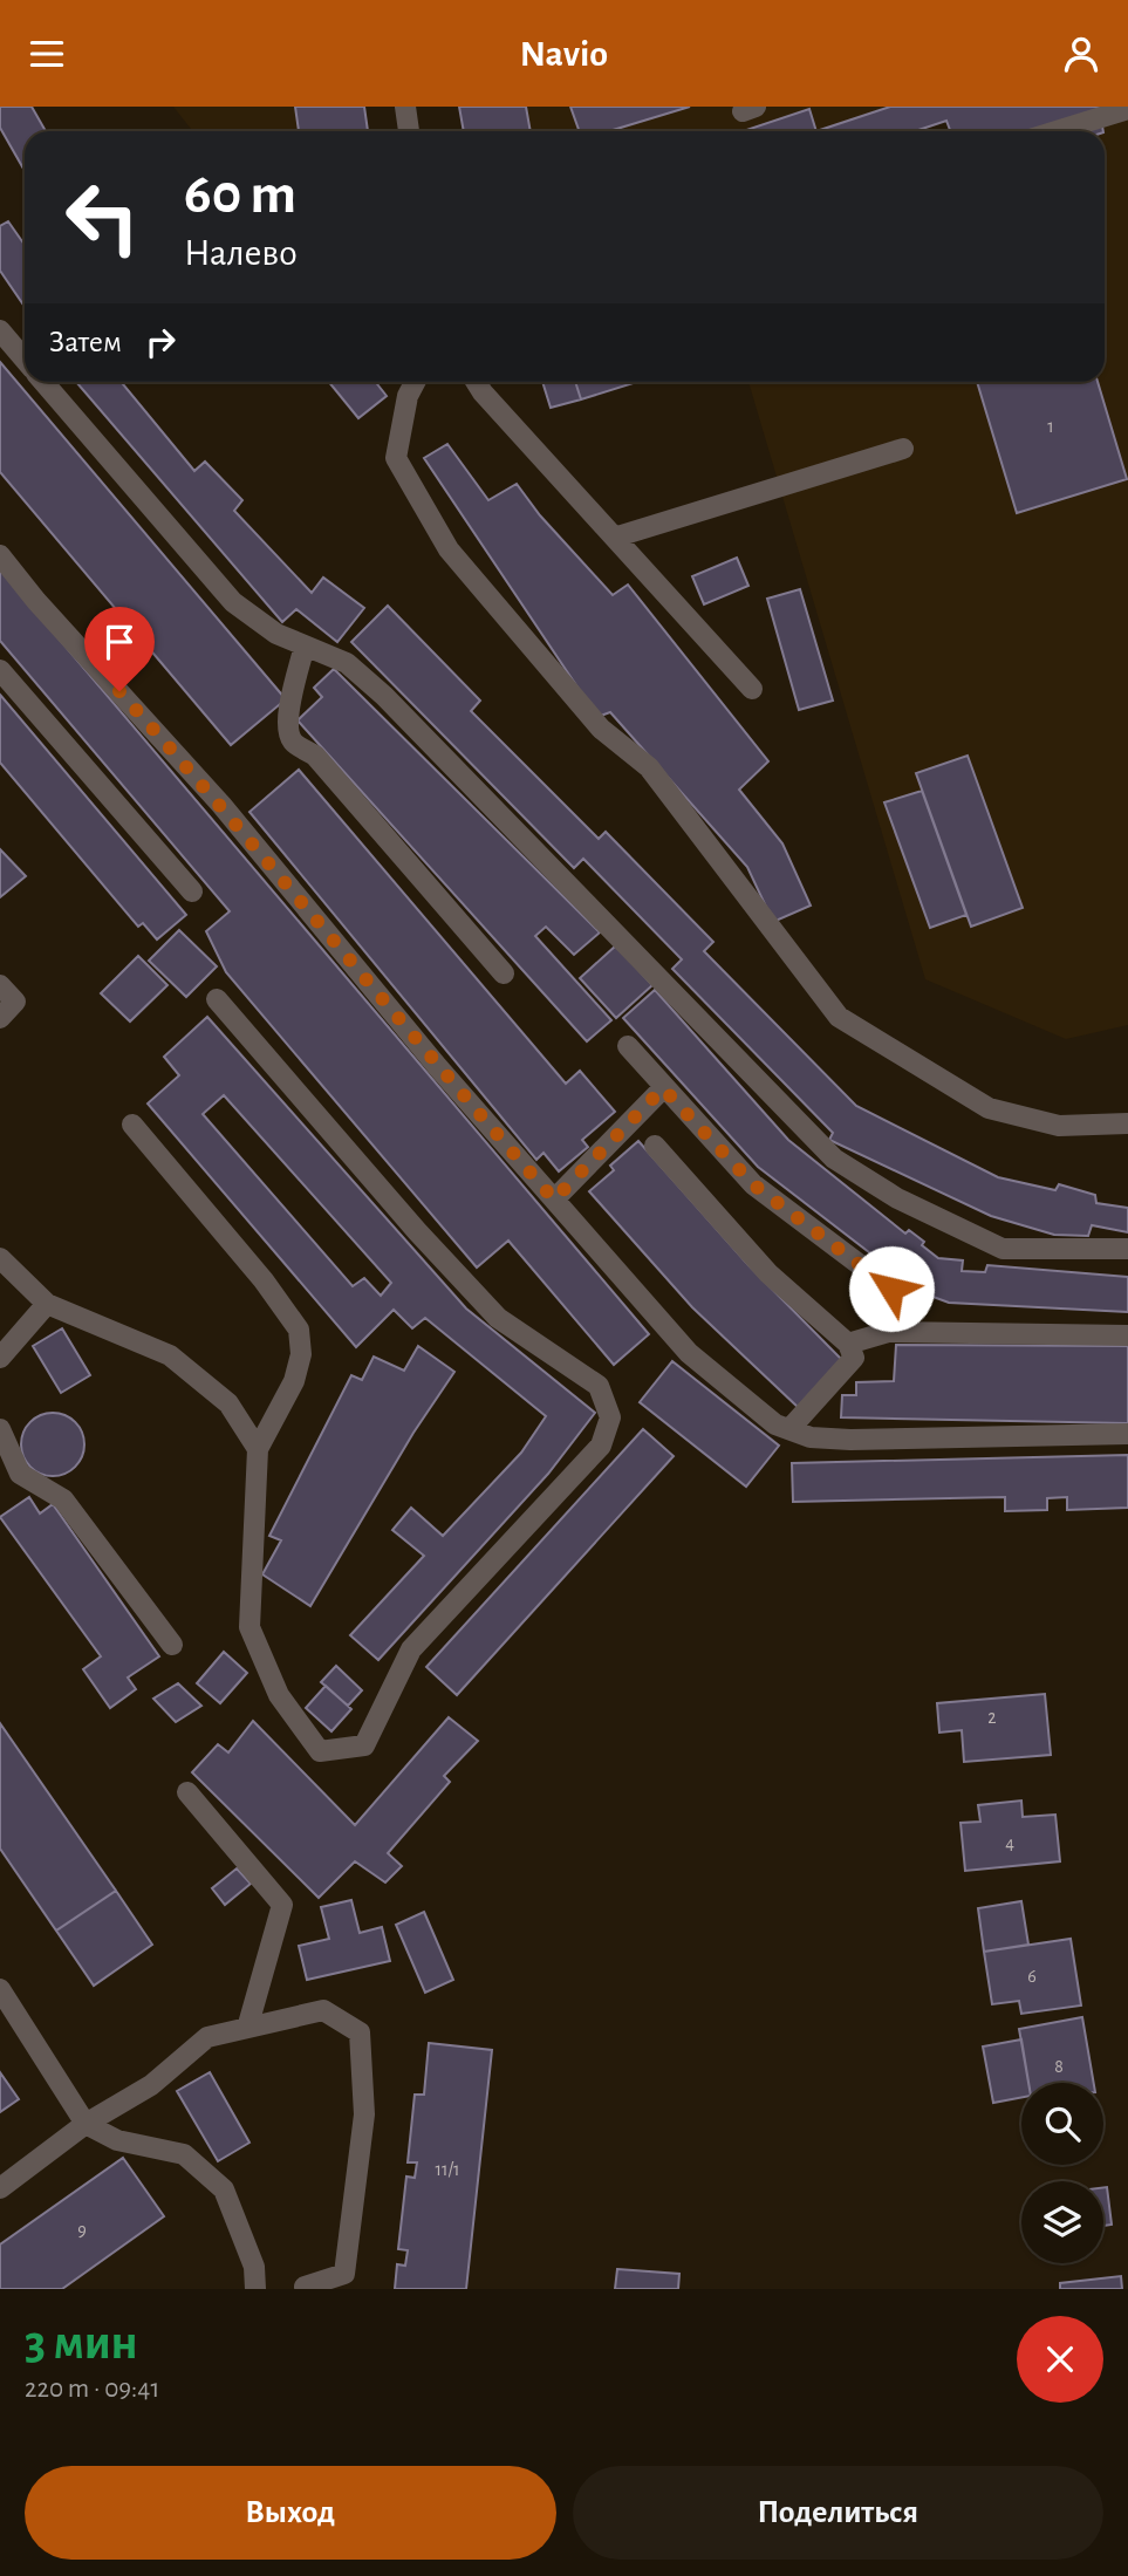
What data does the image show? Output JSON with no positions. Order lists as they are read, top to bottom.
{
  "house_numbers": [
    "1",
    "2",
    "4",
    "6",
    "8",
    "11/1",
    "9"
  ],
  "page": {
    "header": "Navio",
    "turn": ["60 m", "Налево"],
    "then": "Затем",
    "heading": ["3 мин", "220 m · 09:41"],
    "buttons": ["Выход", "Поделиться"]
  }
}
